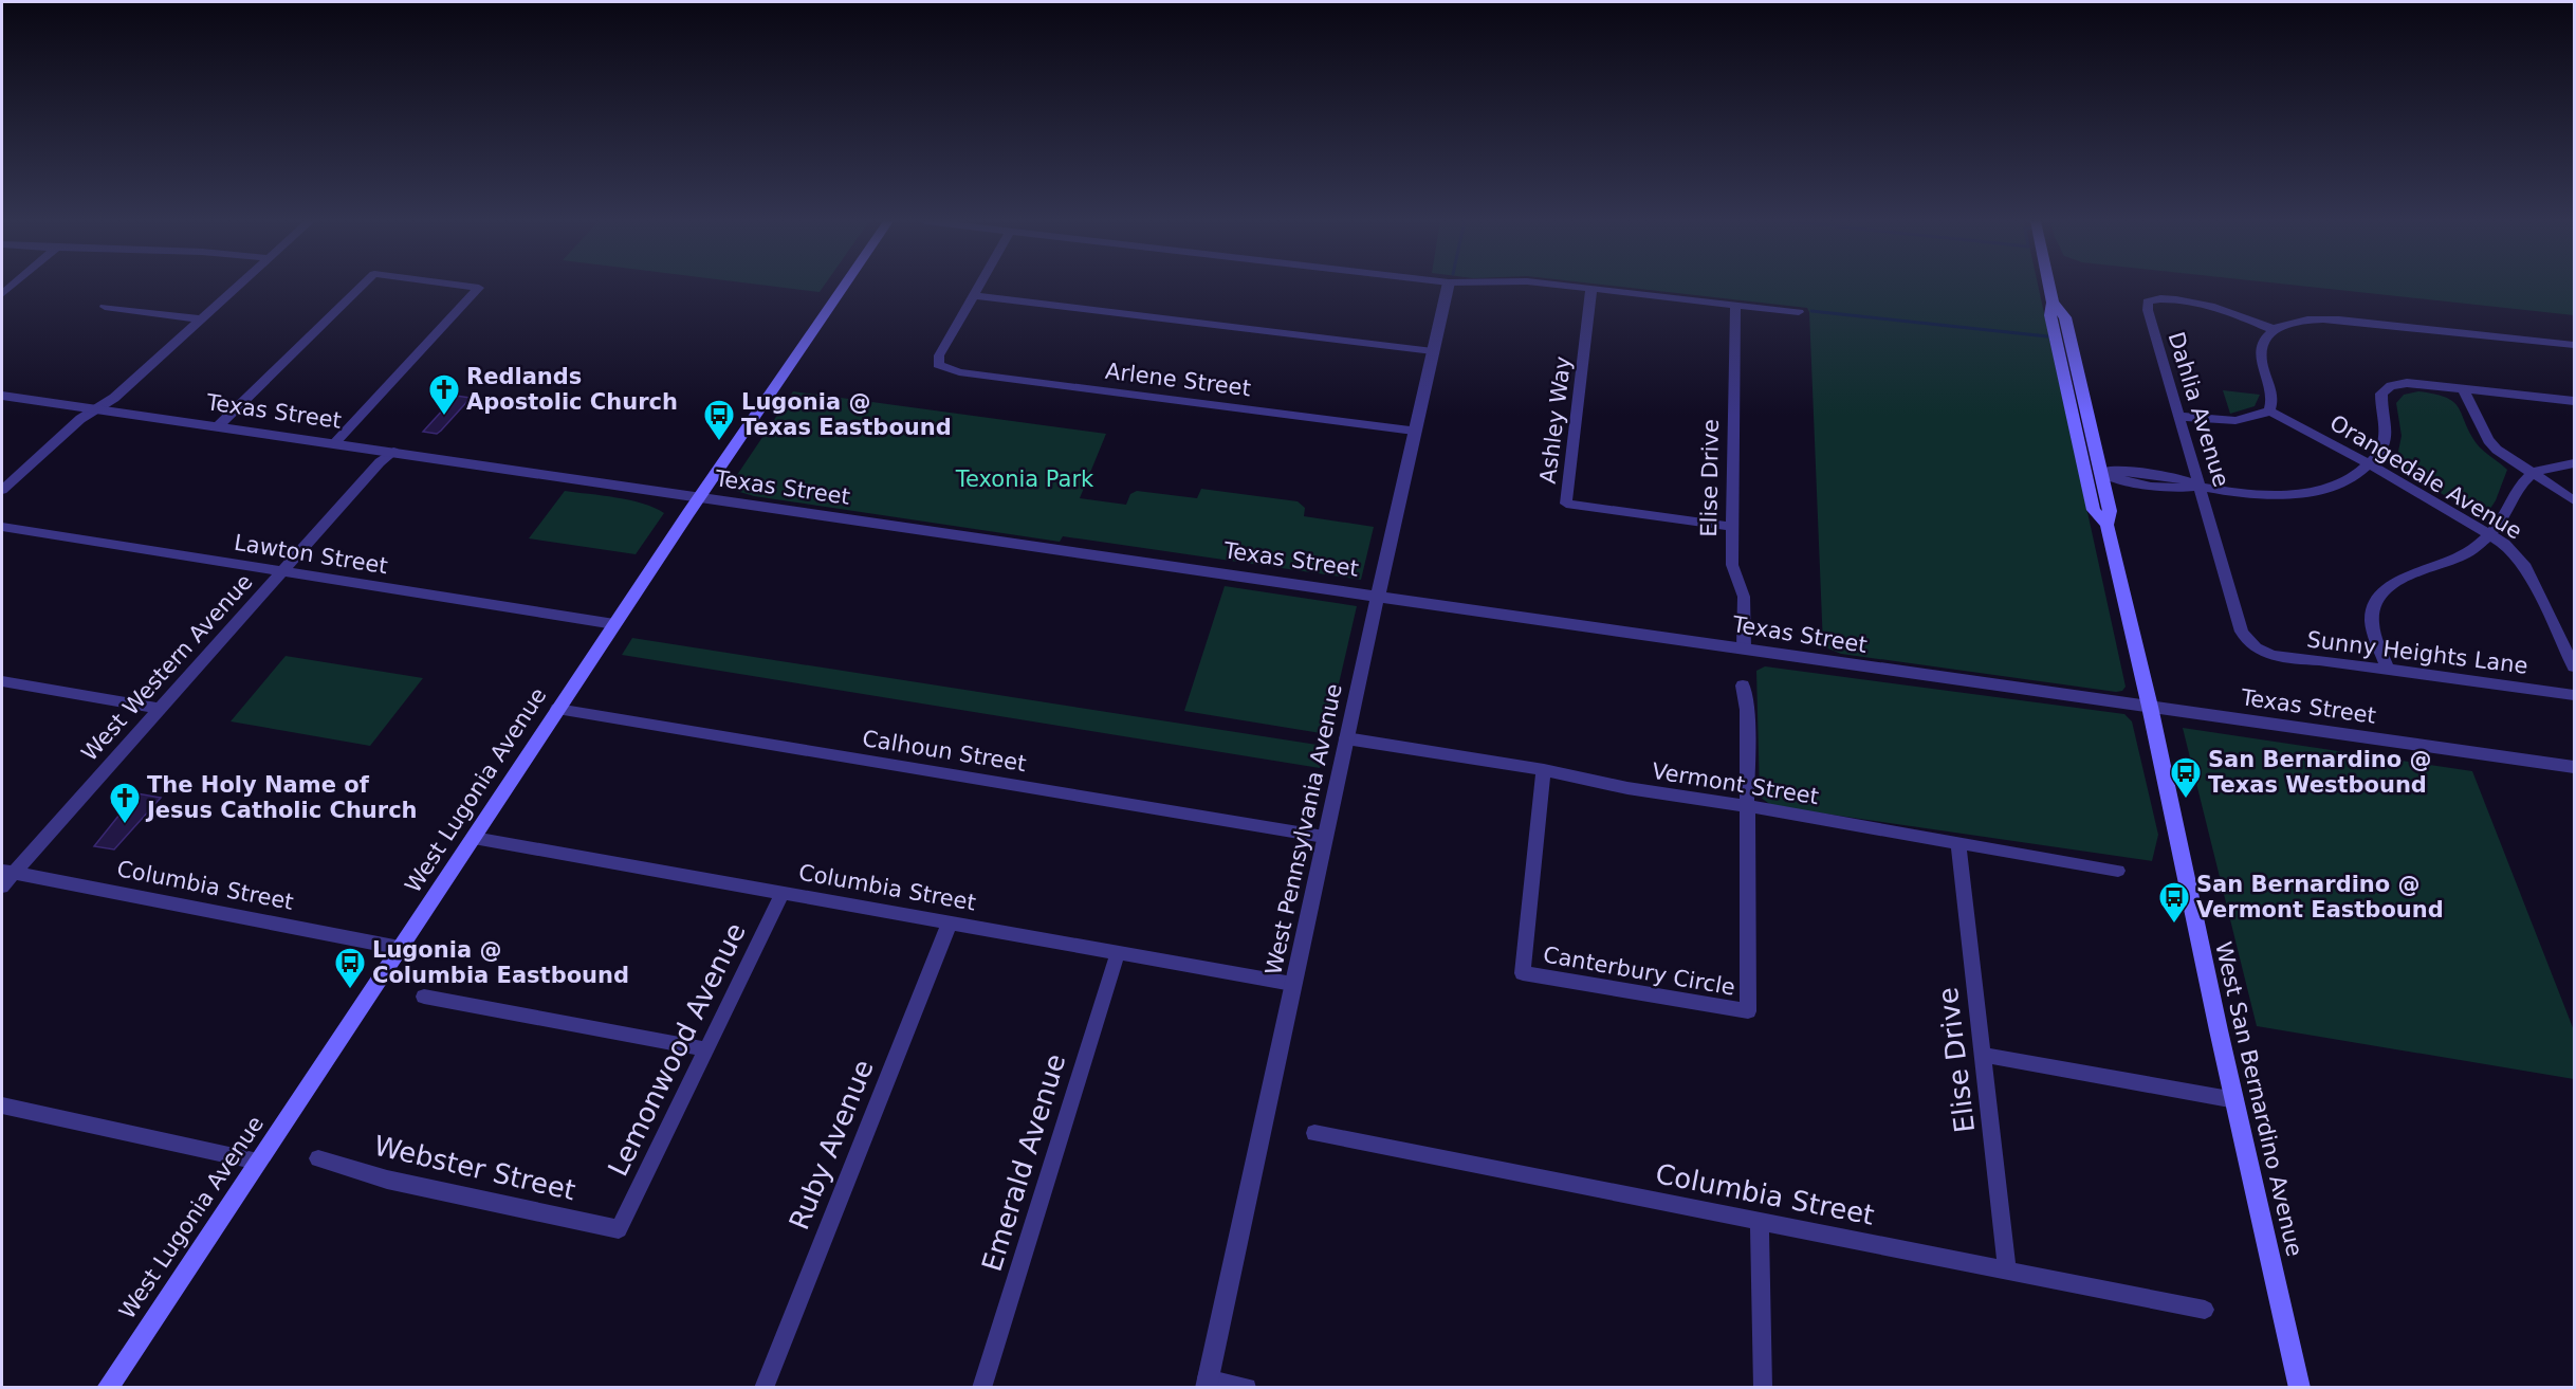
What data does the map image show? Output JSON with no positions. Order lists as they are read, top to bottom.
{
  "streets": {
    "main road": ["West Lugonia Avenue", "West San Bernardino Avenue"],
    "street": [
      "Arlene Street",
      "Dahlia Avenue",
      "Texas Street",
      "Ashley Way",
      "Orangedale Avenue",
      "Elise Drive",
      "Lawton Street",
      "Sunny Heights Lane",
      "West Western Avenue",
      "Calhoun Street",
      "Vermont Street",
      "West Pennsylvania Avenue",
      "Columbia Street",
      "Canterbury Circle",
      "Lemonwood Avenue",
      "Ruby Avenue",
      "Emerald Avenue",
      "Webster Street"
    ]
  },
  "crossings": [
    ["Arlene Street", "West Pennsylvania Avenue"],
    ["Dahlia Avenue", "Sunny Heights Lane"],
    ["Texas Street", "Elise Drive"],
    ["Texas Street", "West Western Avenue"],
    ["Texas Street", "West Lugonia Avenue"],
    ["Texas Street", "West Pennsylvania Avenue"],
    ["Texas Street", "West San Bernardino Avenue"],
    ["Ashley Way", "Elise Drive"],
    ["Elise Drive", "Vermont Street"],
    ["Elise Drive", "Columbia Street"],
    ["Lawton Street", "West Western Avenue"],
    ["Lawton Street", "West Lugonia Avenue"],
    ["West Western Avenue", "Columbia Street"],
    ["Calhoun Street", "West Lugonia Avenue"],
    ["Calhoun Street", "West Pennsylvania Avenue"],
    ["Vermont Street", "West Pennsylvania Avenue"],
    ["Vermont Street", "Canterbury Circle"],
    ["West Lugonia Avenue", "Columbia Street"],
    ["West Pennsylvania Avenue", "Columbia Street"],
    ["Columbia Street", "Lemonwood Avenue"],
    ["Columbia Street", "Ruby Avenue"],
    ["Columbia Street", "Emerald Avenue"],
    ["Lemonwood Avenue", "Webster Street"]
  ],
  "parks": ["Texonia Park"],
  "places": {
    "church": ["Redlands Apostolic Church", "The Holy Name of Jesus Catholic Church"],
    "bus stop": [
      "Lugonia @ Texas Eastbound",
      "San Bernardino @ Texas Westbound",
      "San Bernardino @ Vermont Eastbound",
      "Lugonia @ Columbia Eastbound"
    ]
  }
}
